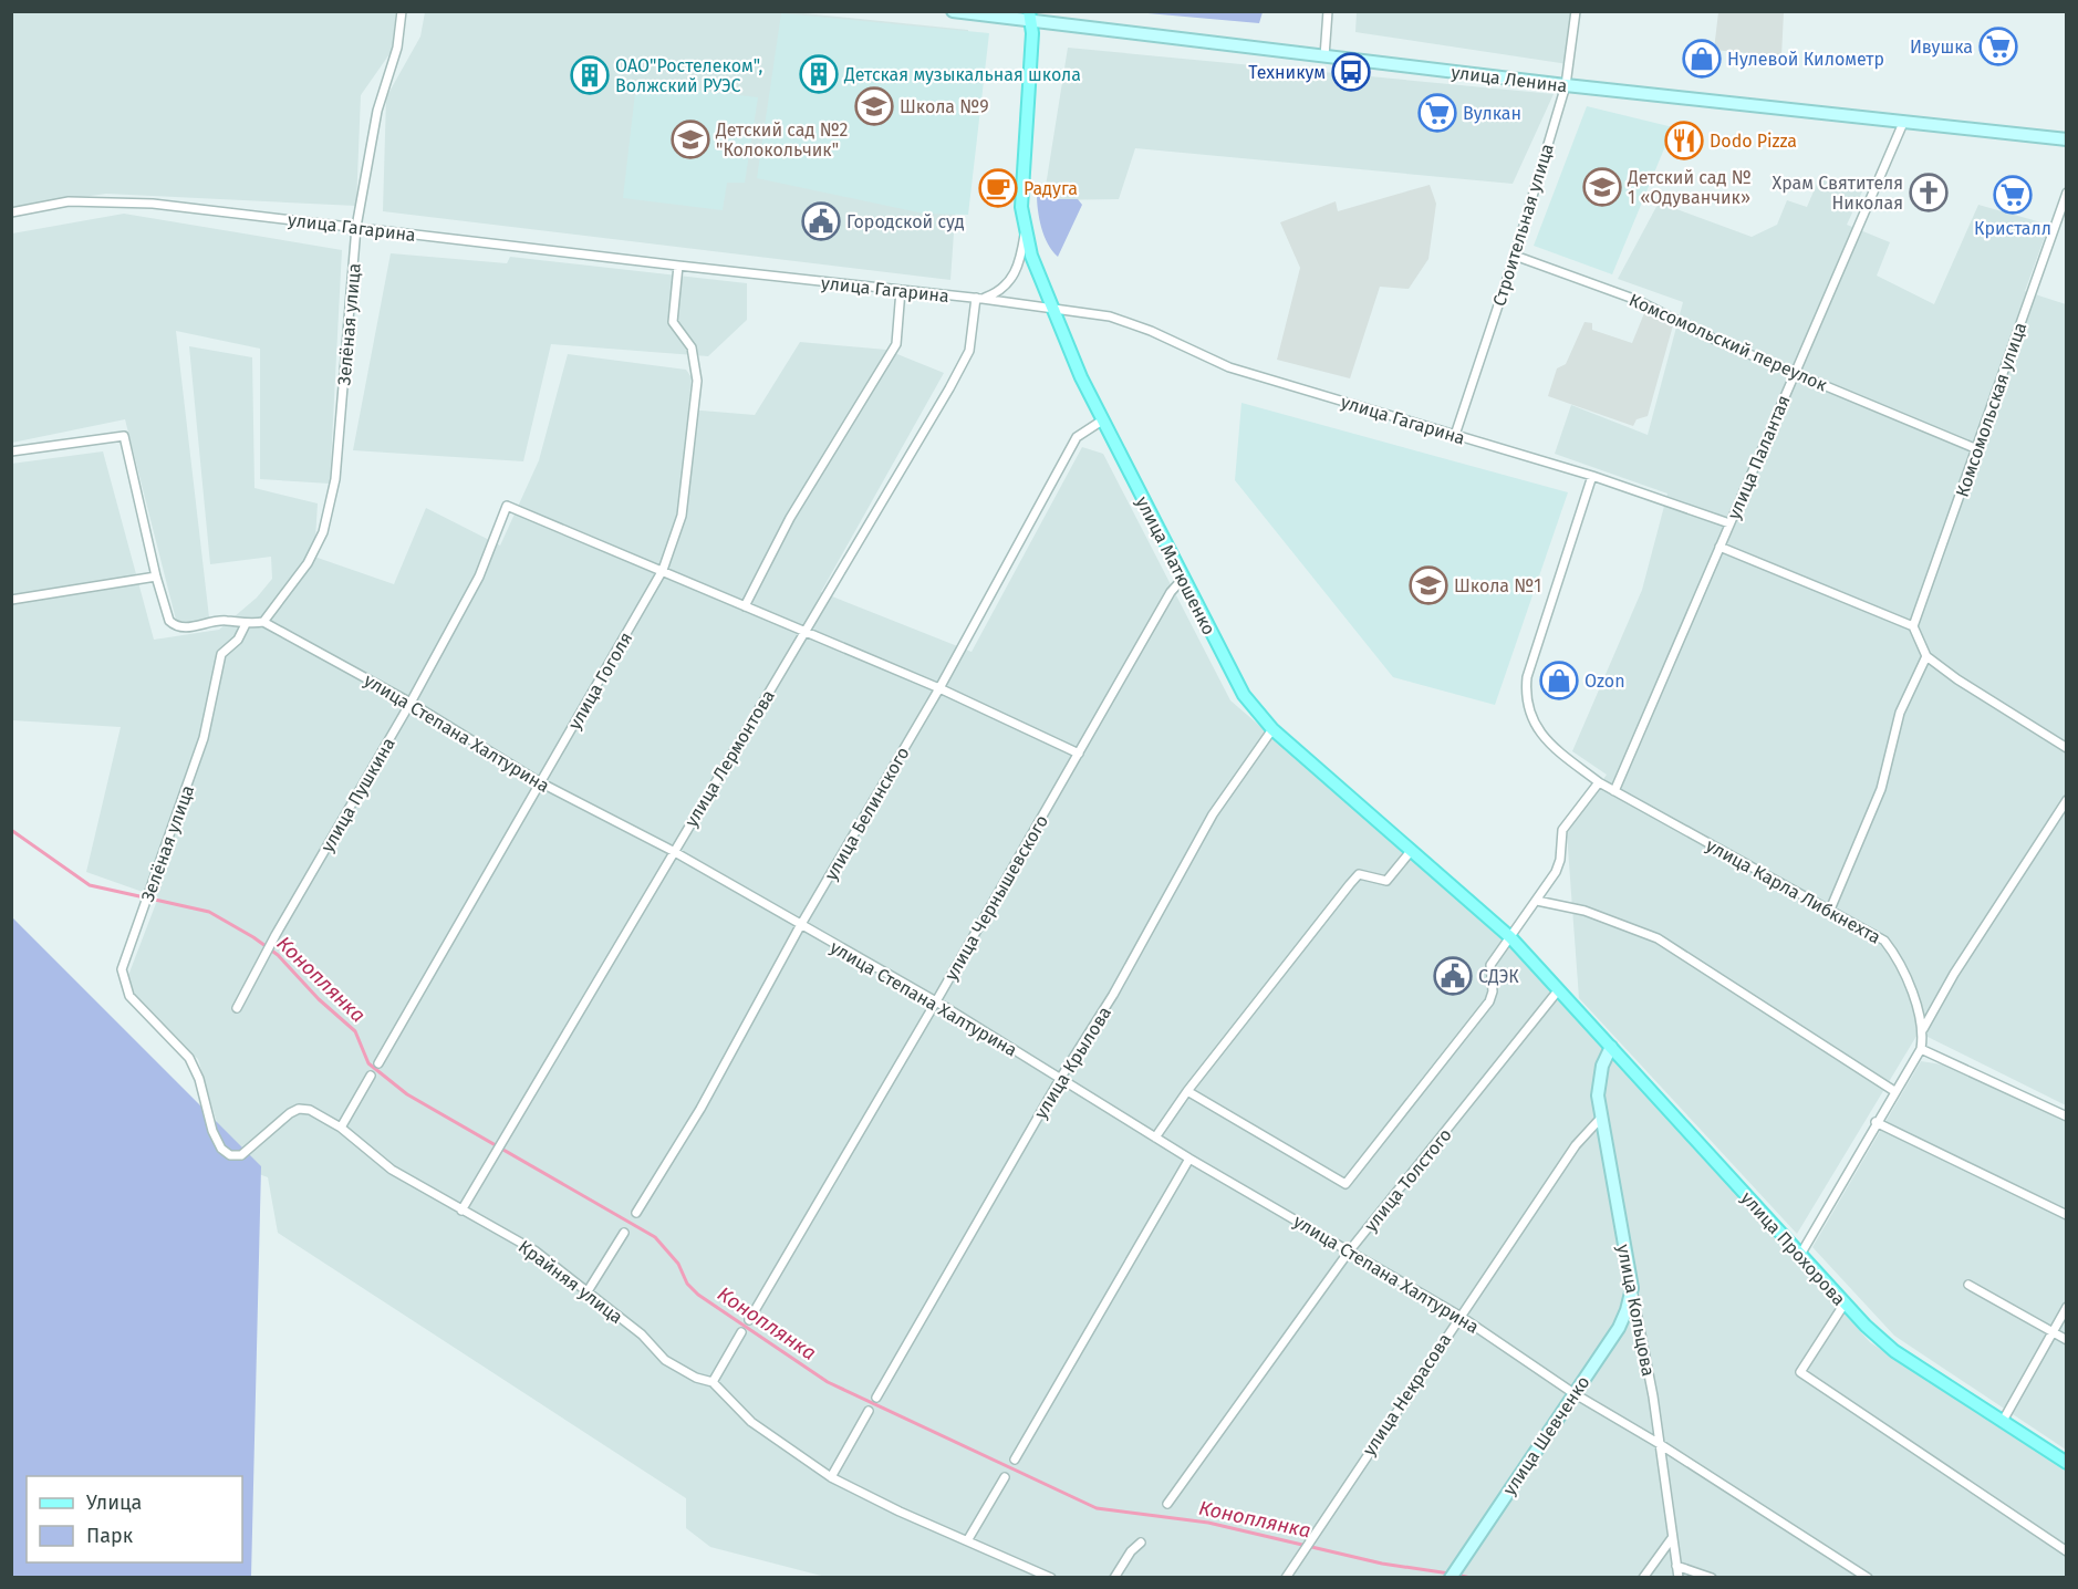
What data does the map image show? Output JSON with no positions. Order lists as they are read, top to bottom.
{
  "streets": {
    "main road": [
      "улица Ленина",
      "улица Матюшенко",
      "улица Прохорова",
      "улица Кольцова",
      "улица Шевченко"
    ],
    "street": [
      "Строительная улица",
      "улица Гагарина",
      "Зелёная улица",
      "Комсомольский переулок",
      "Комсомольская улица",
      "улица Палантая",
      "улица Гоголя",
      "улица Степана Халтурина",
      "улица Лермонтова",
      "улица Пушкина",
      "улица Белинского",
      "улица Карла Либкнехта",
      "улица Чернышевского",
      "улица Крылова",
      "улица Толстого",
      "Крайняя улица",
      "улица Некрасова"
    ]
  },
  "crossings": [
    ["улица Ленина", "Строительная улица"],
    ["улица Ленина", "улица Палантая"],
    ["улица Ленина", "улица Матюшенко"],
    ["Строительная улица", "улица Гагарина"],
    ["Строительная улица", "Комсомольский переулок"],
    ["улица Гагарина", "Зелёная улица"],
    ["улица Гагарина", "улица Палантая"],
    ["улица Гагарина", "улица Матюшенко"],
    ["улица Гагарина", "улица Гоголя"],
    ["улица Гагарина", "улица Лермонтова"],
    ["Зелёная улица", "улица Степана Халтурина"],
    ["Зелёная улица", "Крайняя улица"],
    ["Комсомольский переулок", "Комсомольская улица"],
    ["Комсомольский переулок", "улица Палантая"],
    ["улица Палантая", "улица Карла Либкнехта"],
    ["улица Матюшенко", "улица Белинского"],
    ["улица Матюшенко", "улица Чернышевского"],
    ["улица Матюшенко", "улица Крылова"],
    ["улица Матюшенко", "улица Толстого"],
    ["улица Матюшенко", "улица Прохорова"],
    ["улица Гоголя", "улица Степана Халтурина"],
    ["улица Гоголя", "улица Пушкина"],
    ["улица Степана Халтурина", "улица Лермонтова"],
    ["улица Степана Халтурина", "улица Пушкина"],
    ["улица Степана Халтурина", "улица Белинского"],
    ["улица Степана Халтурина", "улица Чернышевского"],
    ["улица Степана Халтурина", "улица Крылова"],
    ["улица Степана Халтурина", "улица Толстого"],
    ["улица Степана Халтурина", "улица Кольцова"],
    ["улица Степана Халтурина", "улица Некрасова"],
    ["улица Степана Халтурина", "улица Шевченко"],
    ["улица Лермонтова", "Крайняя улица"],
    ["улица Толстого", "улица Прохорова"],
    ["улица Прохорова", "улица Кольцова"],
    ["улица Кольцова", "улица Некрасова"],
    ["улица Кольцова", "улица Шевченко"]
  ],
  "water": ["Коноплянка"],
  "places": {
    "supermarket": ["Ивушка", "Вулкан", "Кристалл"],
    "shop": ["Нулевой Километр", "Ozon"],
    "bus stop": ["Техникум"],
    "building": ["Детская музыкальная школа", "ОАО\"Ростелеком\", Волжский РУЭС"],
    "school or university": [
      "Школа №9",
      "Детский сад №2 \"Колокольчик\"",
      "Детский сад № 1 «Одуванчик»",
      "Школа №1"
    ],
    "restaurant": ["Dodo Pizza"],
    "cafe": ["Радуга"],
    "church": ["Храм Святителя Николая"],
    "public building": ["Городской суд", "СДЭК"]
  },
  "legend": ["Улица", "Парк"]
}
